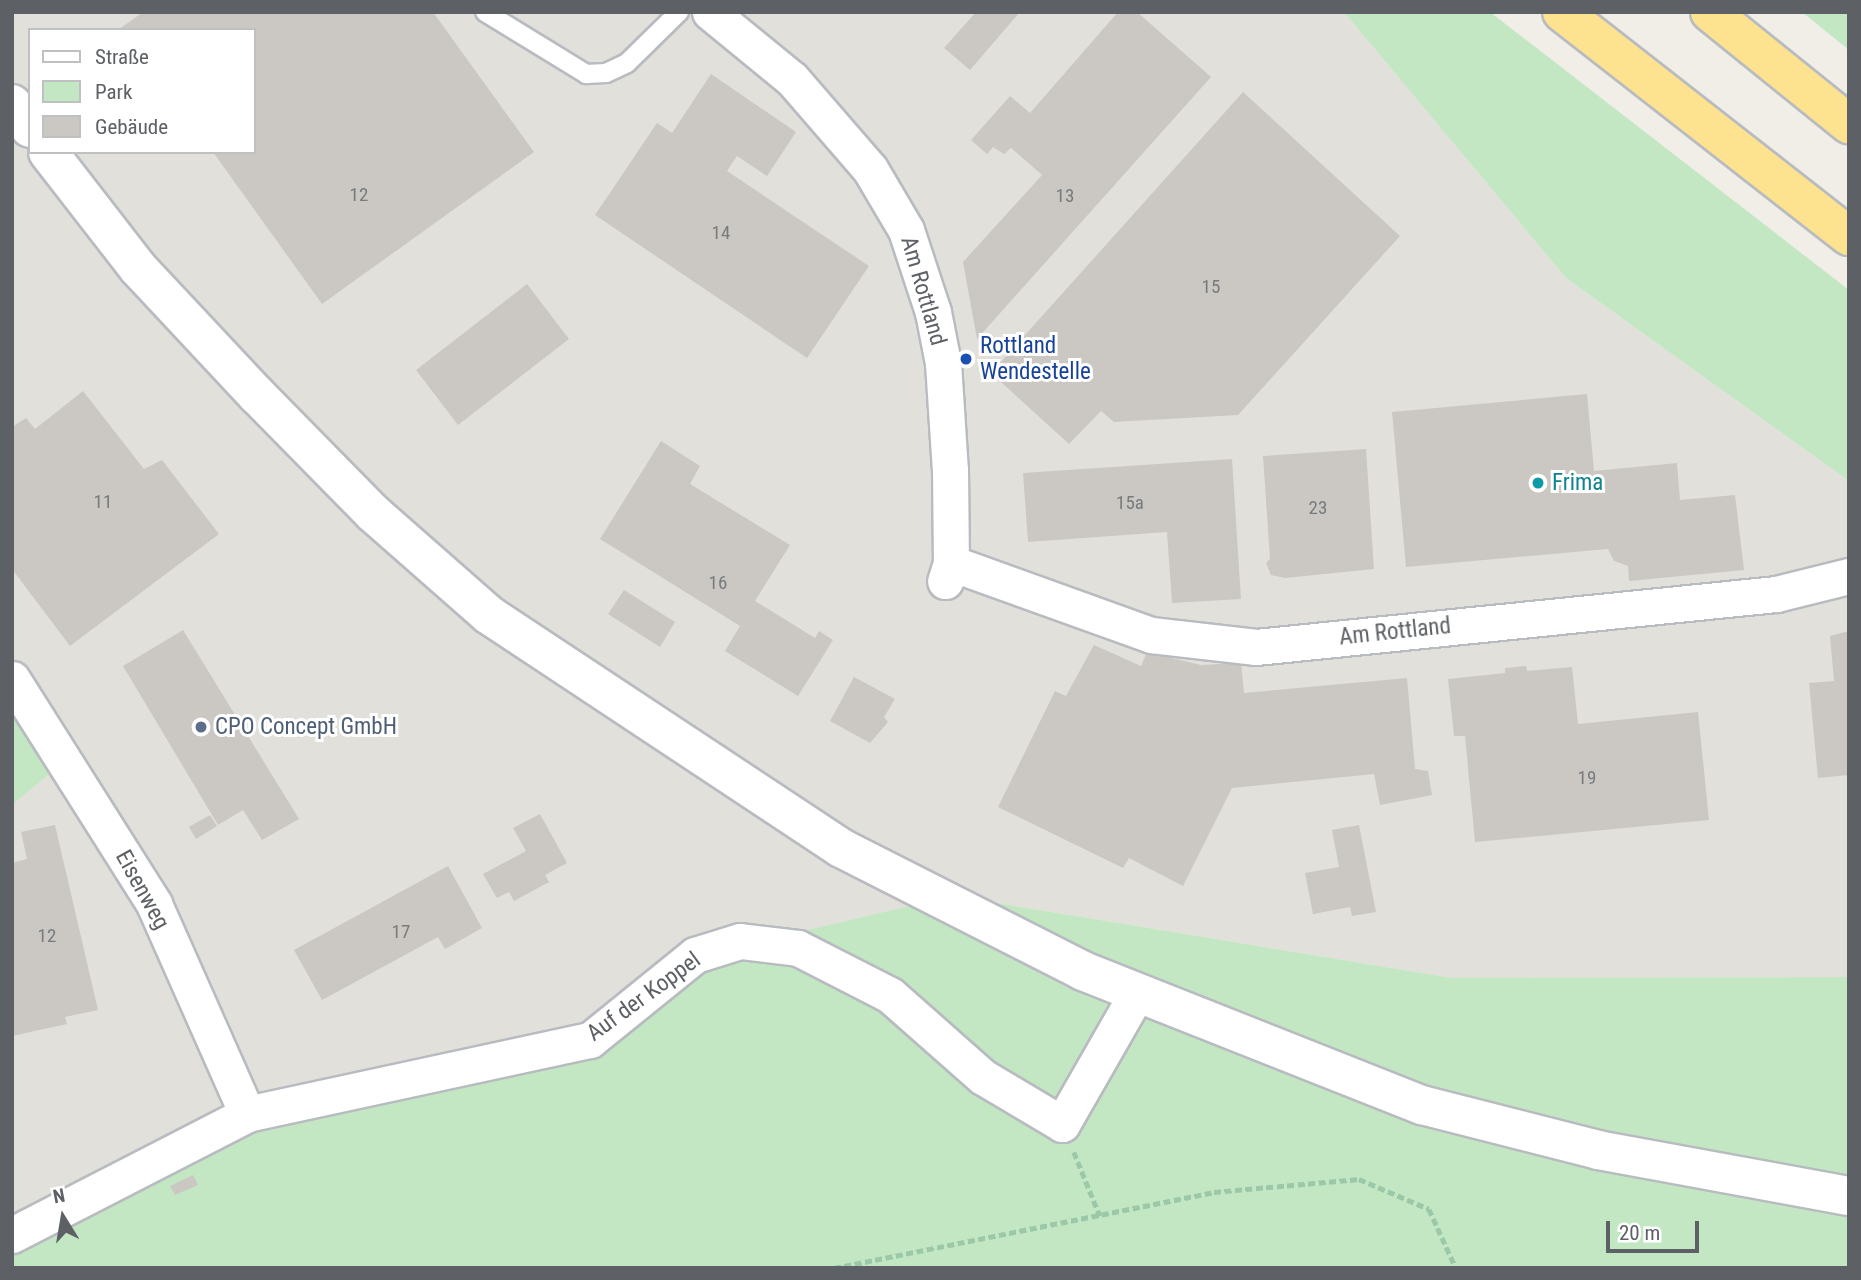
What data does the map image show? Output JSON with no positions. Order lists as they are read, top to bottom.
{
  "streets": {
    "street": ["Am Rottland", "Eisenweg", "Auf der Koppel"]
  },
  "crossings": [
    ["Eisenweg", "Auf der Koppel"]
  ],
  "places": ["Rottland Wendestelle", "Frima", "CPO Concept GmbH"],
  "house_numbers": [
    "12",
    "13",
    "14",
    "15",
    "11",
    "15a",
    "23",
    "16",
    "19",
    "17",
    "12"
  ],
  "legend": ["Straße", "Park", "Gebäude"],
  "scale_bar": "20 m",
  "north": "top"
}
